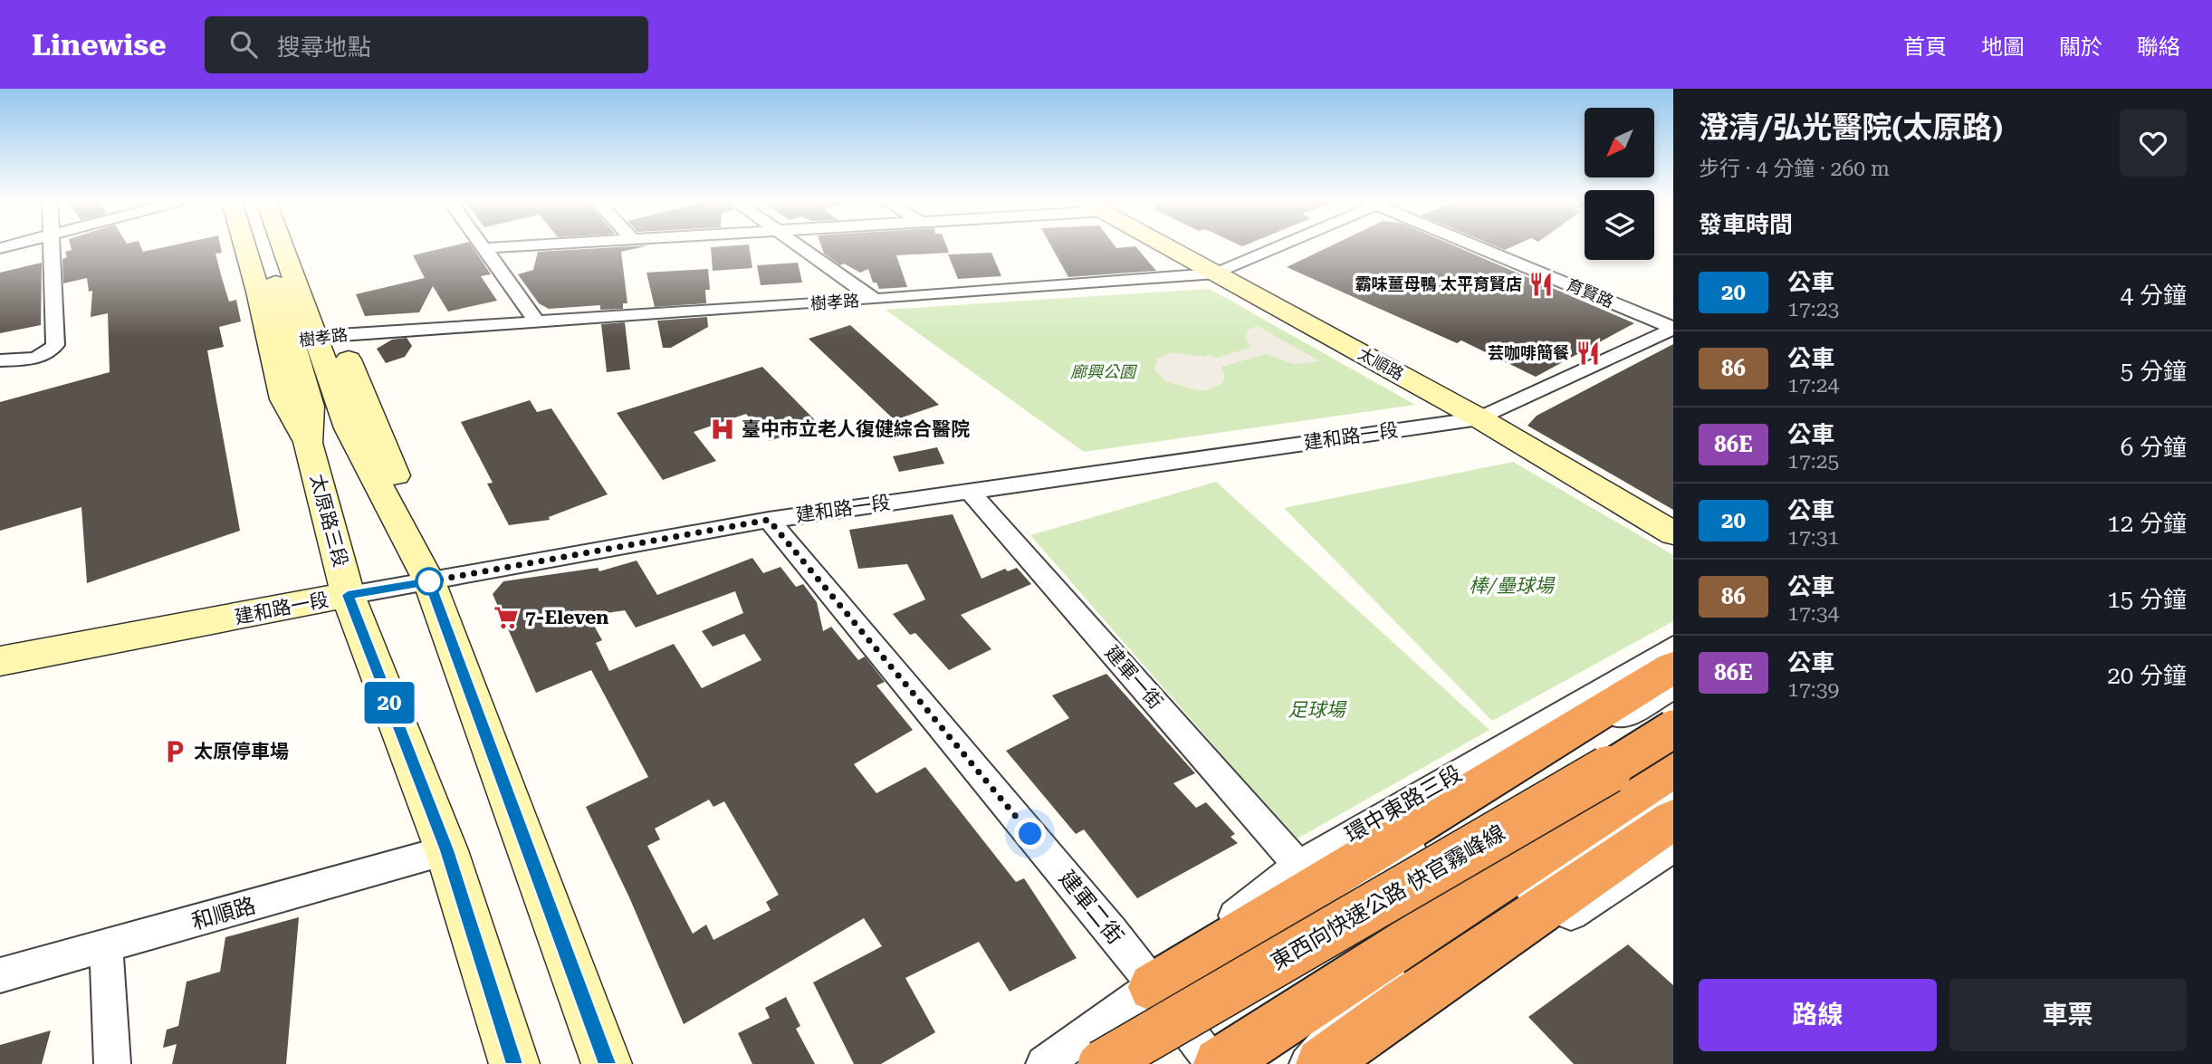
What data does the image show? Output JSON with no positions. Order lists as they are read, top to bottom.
{
  "streets": {
    "highway": ["東西向快速公路 快官霧峰線"],
    "main road": ["太順路", "建和路一段", "太原路三段"],
    "street": [
      "育賢路",
      "樹孝路",
      "建軍一街",
      "環中東路三段",
      "建軍二街",
      "和順路"
    ]
  },
  "crossings": [
    ["育賢路", "建和路一段"],
    ["樹孝路", "太順路"],
    ["樹孝路", "太原路三段"],
    ["太順路", "建和路一段"],
    ["建和路一段", "太原路三段"],
    ["建和路一段", "建軍一街"],
    ["建和路一段", "建軍二街"],
    ["太原路三段", "和順路"],
    ["建軍一街", "環中東路三段"],
    ["環中東路三段", "建軍二街"]
  ],
  "parks": ["廊興公園", "棒/壘球場", "足球場"],
  "places": {
    "restaurant": ["霸味薑母鴨 太平育賢店", "芸咖啡簡餐"],
    "hospital": ["臺中市立老人復健綜合醫院"],
    "supermarket": ["7-Eleven"],
    "parking": ["太原停車場"]
  },
  "lines": ["bus line 20"],
  "north": "bottom left",
  "page": {
    "header": "Linewise",
    "search": "搜尋地點",
    "nav": [
      "首頁",
      "地圖",
      "關於",
      "聯絡"
    ],
    "on_map": "20",
    "heading": [
      ["澄清/弘光醫院(太原路)", "步行 · 4 分鐘 · 260 m"],
      "發車時間"
    ],
    "list": [
      {
        "mark": "20",
        "name": "公車",
        "note": "17:23",
        "value": "4 分鐘"
      },
      {
        "mark": "86",
        "name": "公車",
        "note": "17:24",
        "value": "5 分鐘"
      },
      {
        "mark": "86E",
        "name": "公車",
        "note": "17:25",
        "value": "6 分鐘"
      },
      {
        "mark": "20",
        "name": "公車",
        "note": "17:31",
        "value": "12 分鐘"
      },
      {
        "mark": "86",
        "name": "公車",
        "note": "17:34",
        "value": "15 分鐘"
      },
      {
        "mark": "86E",
        "name": "公車",
        "note": "17:39",
        "value": "20 分鐘"
      }
    ],
    "buttons": ["路線", "車票"]
  }
}
